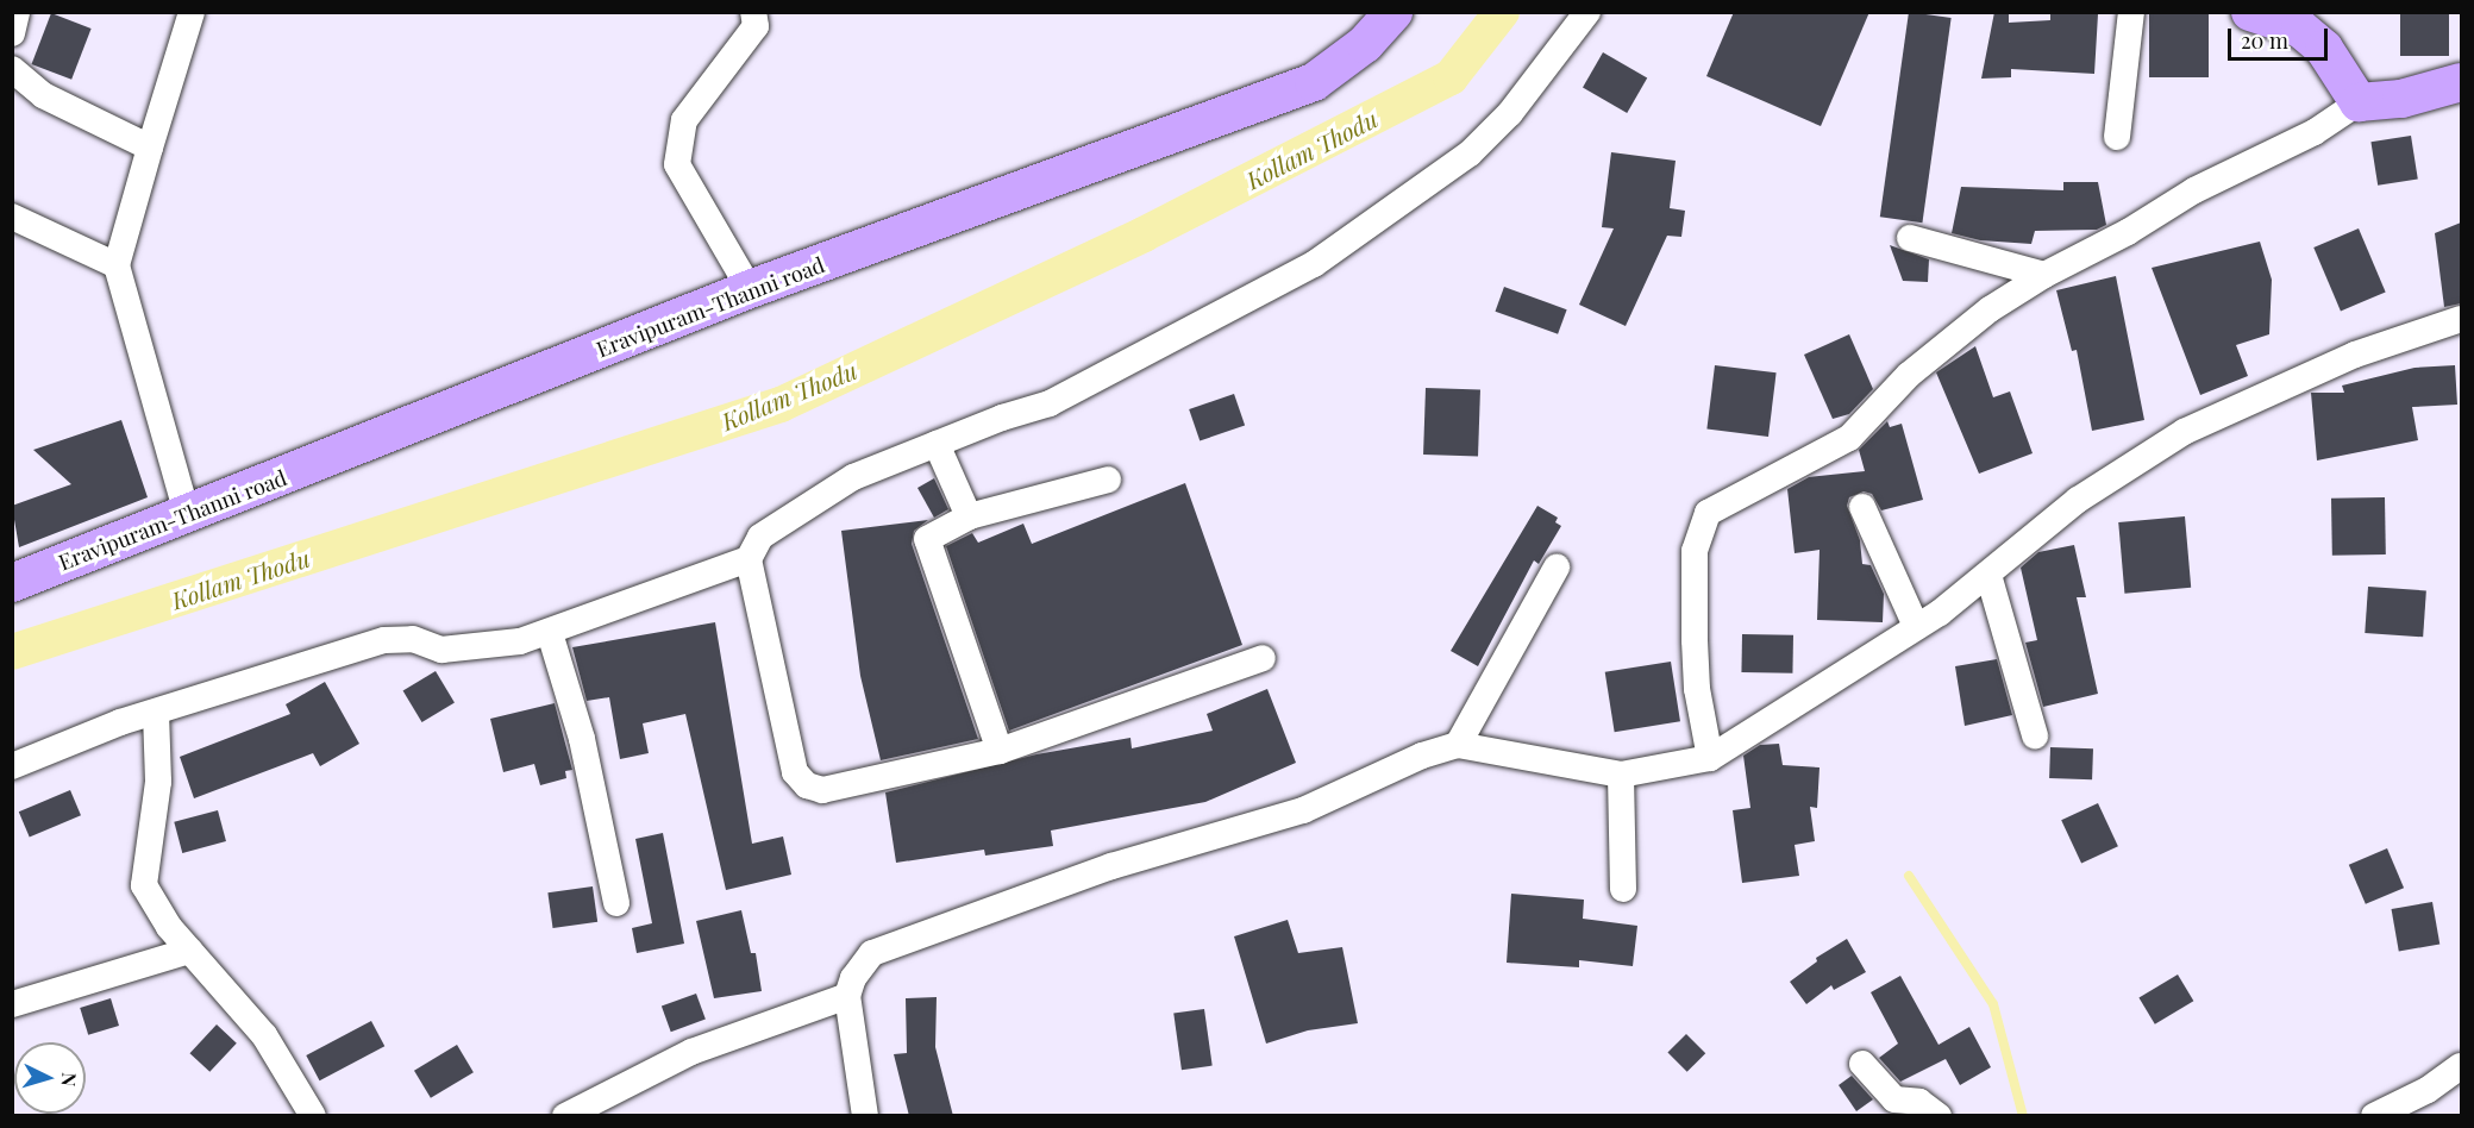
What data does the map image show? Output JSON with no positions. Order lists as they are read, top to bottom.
{
  "streets": {
    "main road": ["Eravipuram-Thanni road"]
  },
  "water": ["Kollam Thodu"],
  "scale_bar": "20 m",
  "north": "right"
}
